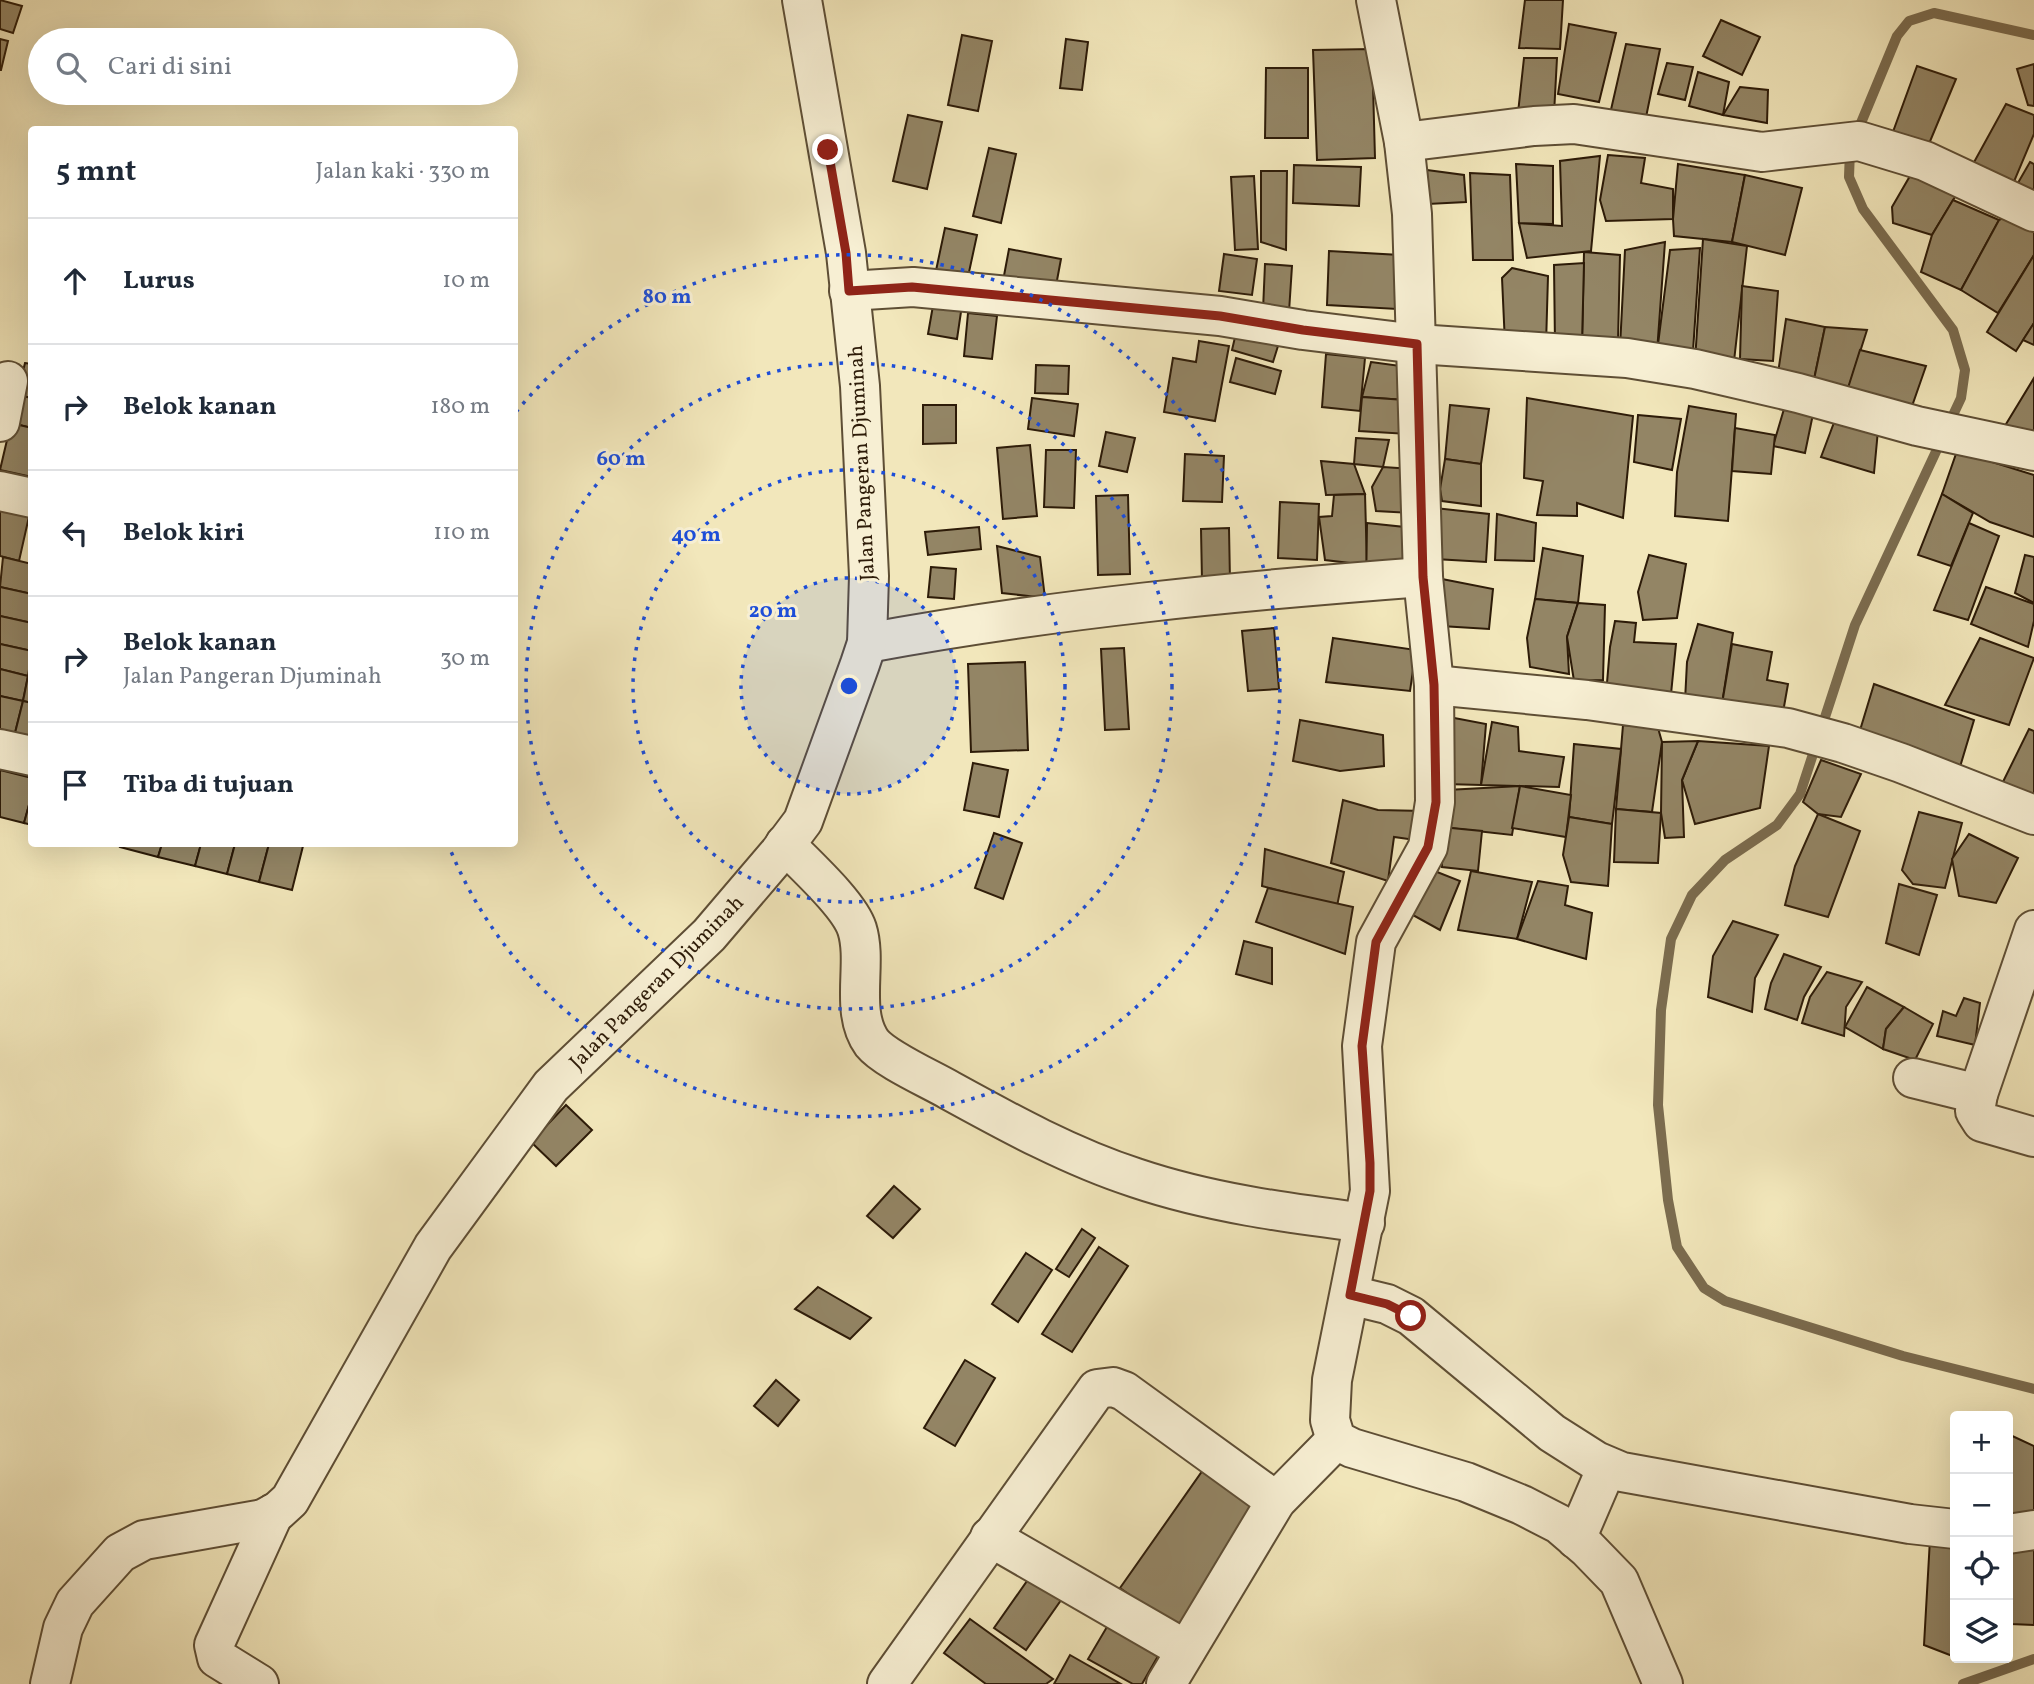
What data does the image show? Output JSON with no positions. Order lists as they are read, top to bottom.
{
  "streets": {
    "street": ["Jalan Pangeran Djuminah"]
  },
  "page": {
    "search": "Cari di sini",
    "heading": ["5 mnt", "Jalan kaki · 330 m"],
    "list": [
      ["Lurus", "10 m"],
      ["Belok kanan", "180 m"],
      ["Belok kiri", "110 m"],
      ["Belok kanan", "Jalan Pangeran Djuminah", "30 m"],
      "Tiba di tujuan"
    ],
    "map_buttons": ["+", "−"]
  },
  "rings": [
    "80 m",
    "60 m",
    "40 m",
    "20 m"
  ]
}
